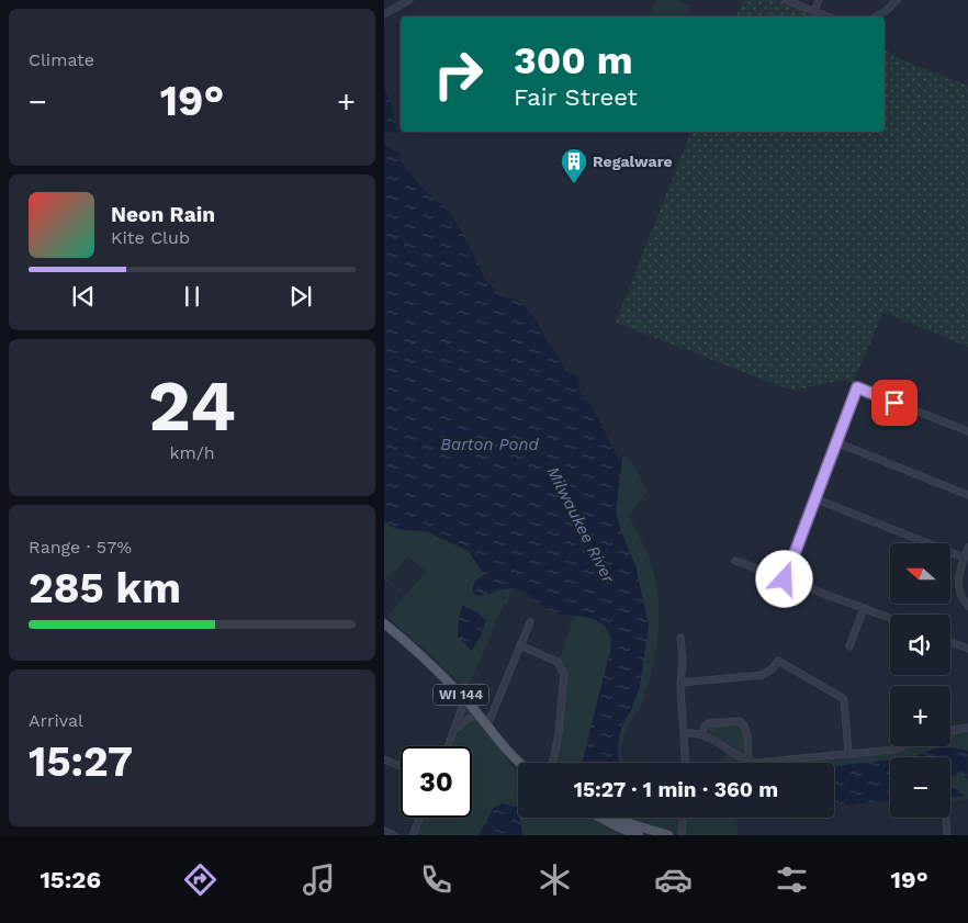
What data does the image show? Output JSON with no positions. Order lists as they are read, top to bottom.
{
  "streets": {
    "main road": ["WI 144"]
  },
  "water": ["Barton Pond", "Milwaukee River"],
  "places": {
    "building": ["Regalware"]
  },
  "north": "left",
  "page": {
    "tile": [
      "Climate",
      ["24", "km/h"],
      ["Range · 57%", "285 km"],
      ["Arrival", "15:27"]
    ],
    "turn": ["300 m", "Fair Street"],
    "heat": ["−", "19°", "+"],
    "song": ["Neon Rain", "Kite Club"],
    "map_buttons": ["+", "−"],
    "limit": "30",
    "trip": "15:27 · 1 min · 360 m",
    "tabs": ["15:26", "19°"]
  }
}
